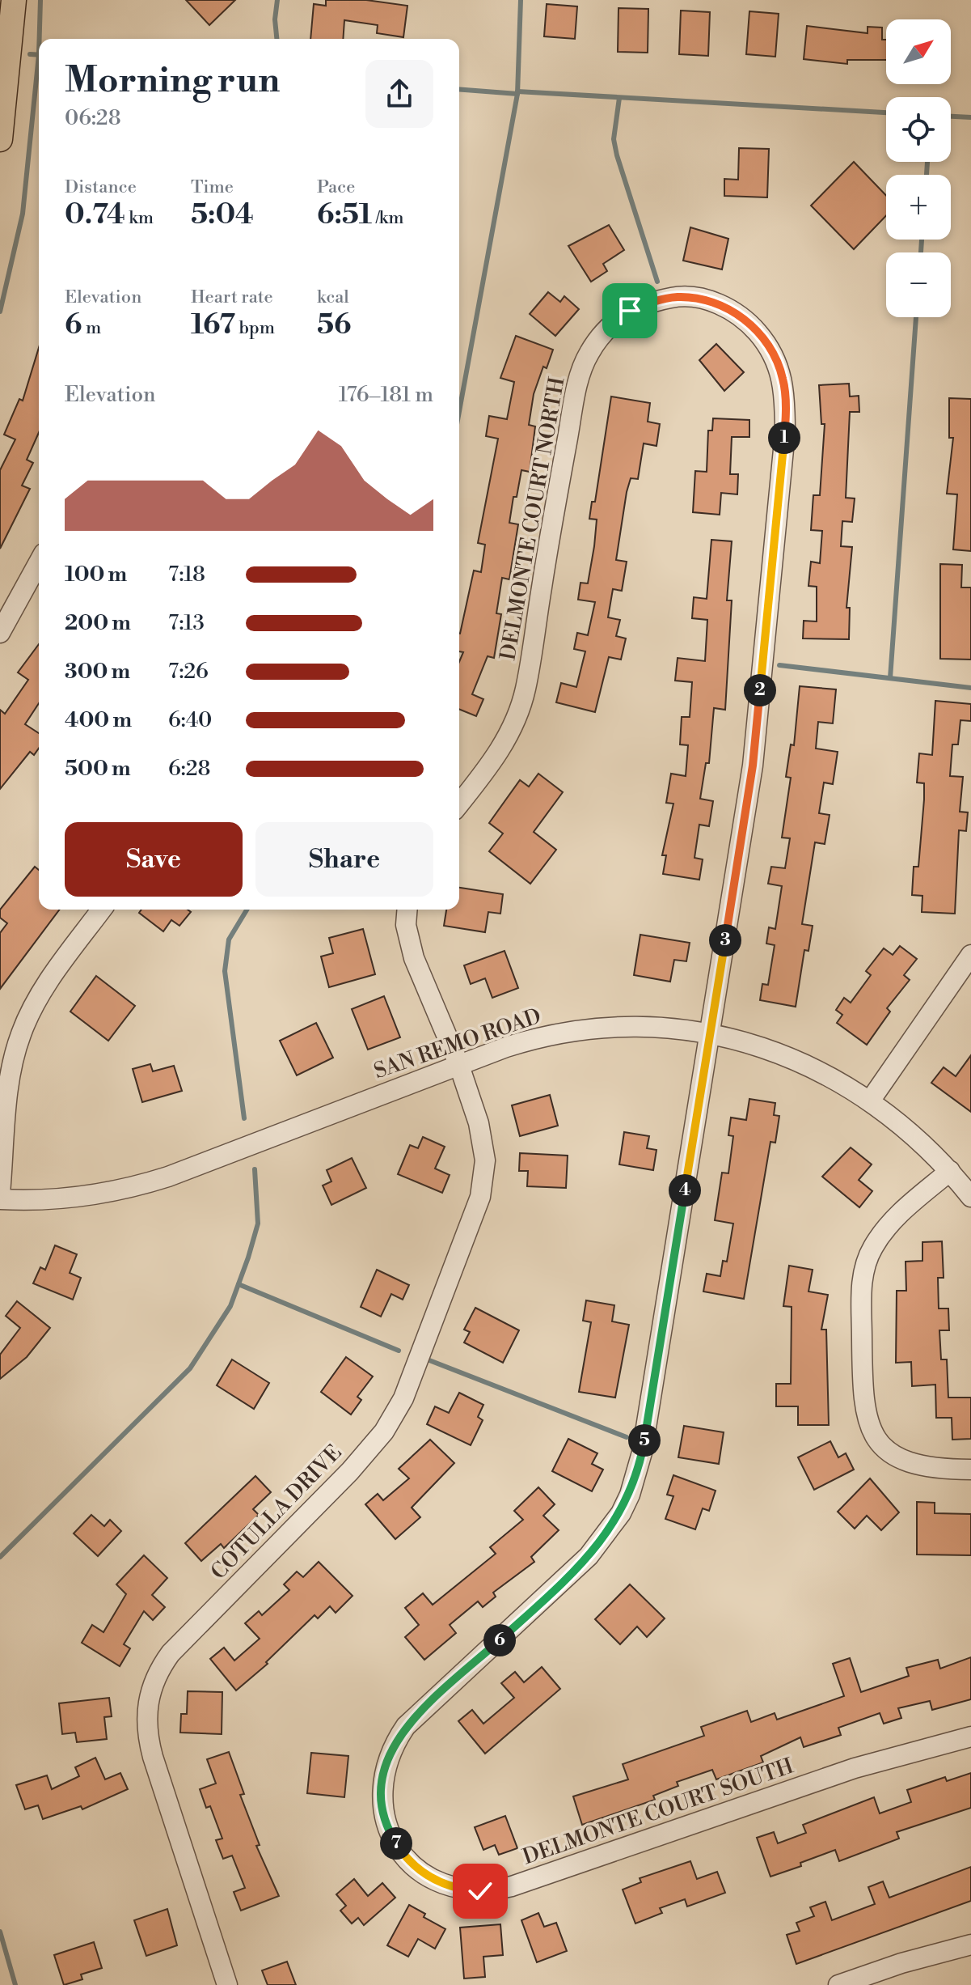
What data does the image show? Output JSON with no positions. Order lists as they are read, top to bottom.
{
  "streets": {
    "street": [
      "DELMONTE COURT NORTH",
      "SAN REMO ROAD",
      "COTULLA DRIVE",
      "DELMONTE COURT SOUTH"
    ]
  },
  "crossings": [
    ["DELMONTE COURT NORTH", "SAN REMO ROAD"],
    ["DELMONTE COURT NORTH", "DELMONTE COURT SOUTH"],
    ["SAN REMO ROAD", "COTULLA DRIVE"],
    ["SAN REMO ROAD", "DELMONTE COURT SOUTH"]
  ],
  "north": "top right",
  "page": {
    "map_buttons": ["+", "−"],
    "heading": ["Morning run", "06:28"],
    "stats": [
      ["Distance", "0.74 km"],
      ["Time", "5:04"],
      ["Pace", "6:51 /km"],
      ["Elevation", "6 m"],
      ["Heart rate", "167 bpm"],
      ["kcal", "56"]
    ],
    "chart": ["Elevation", "176–181 m"],
    "pins": [
      "1",
      "2",
      "3",
      "4",
      "5",
      "6",
      "7"
    ],
    "list": [
      {
        "name": "100 m",
        "note": "7:18"
      },
      {
        "name": "200 m",
        "note": "7:13"
      },
      {
        "name": "300 m",
        "note": "7:26"
      },
      {
        "name": "400 m",
        "note": "6:40"
      },
      {
        "name": "500 m",
        "note": "6:28"
      }
    ],
    "buttons": ["Save", "Share"]
  }
}
